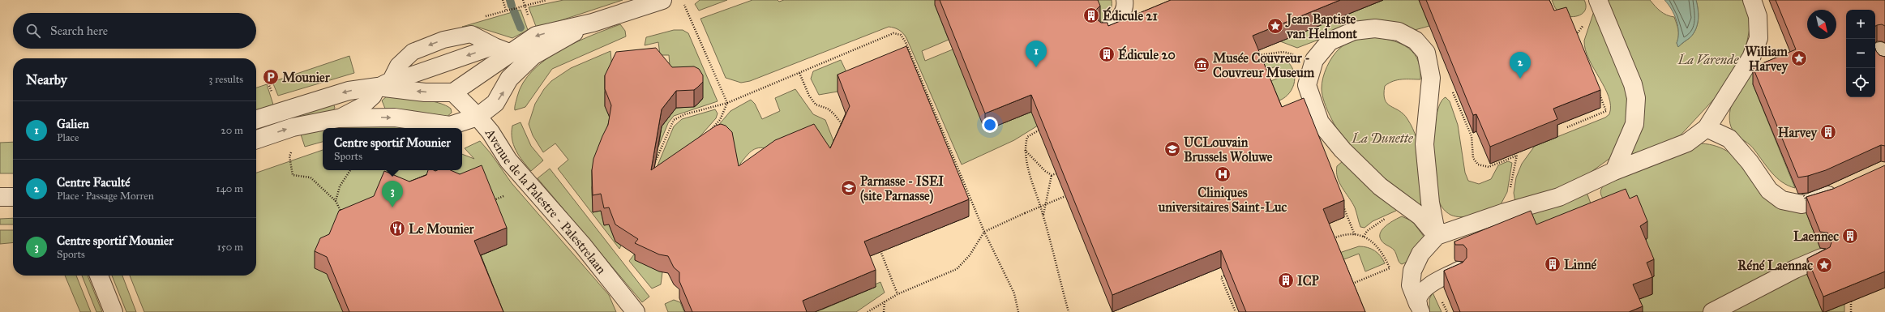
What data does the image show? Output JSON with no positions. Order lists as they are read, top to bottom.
{
  "streets": {
    "street": ["Avenue de la Palestre - Palestrelaan"]
  },
  "parks": ["La Varende", "La Dunette"],
  "places": {
    "building": [
      "Édicule 21",
      "Édicule 20",
      "Harvey",
      "Laennec",
      "Linné",
      "ICP"
    ],
    "place": ["Jean Baptiste van Helmont", "William Harvey", "Réné Laennac"],
    "museum": ["Musée Couvreur - Couvreur Museum"],
    "parking": ["Mounier"],
    "school or university": ["UCLouvain Brussels Woluwe", "Parnasse - ISEI (site Parnasse)"],
    "hospital": ["Cliniques universitaires Saint-Luc"],
    "restaurant": ["Le Mounier"]
  },
  "north": "bottom right",
  "page": {
    "map_buttons": ["+", "−"],
    "search": "Search here",
    "pins": ["1", "2", "3"],
    "heading": ["Nearby", "3 results"],
    "list": [
      {
        "mark": "1",
        "name": "Galien",
        "note": "Place",
        "value": "20 m"
      },
      {
        "mark": "2",
        "name": "Centre Faculté",
        "note": "Place · Passage Morren",
        "value": "140 m"
      },
      {
        "mark": "3",
        "name": "Centre sportif Mounier",
        "note": "Sports",
        "value": "150 m"
      }
    ],
    "popup": ["Centre sportif Mounier", "Sports"]
  }
}
